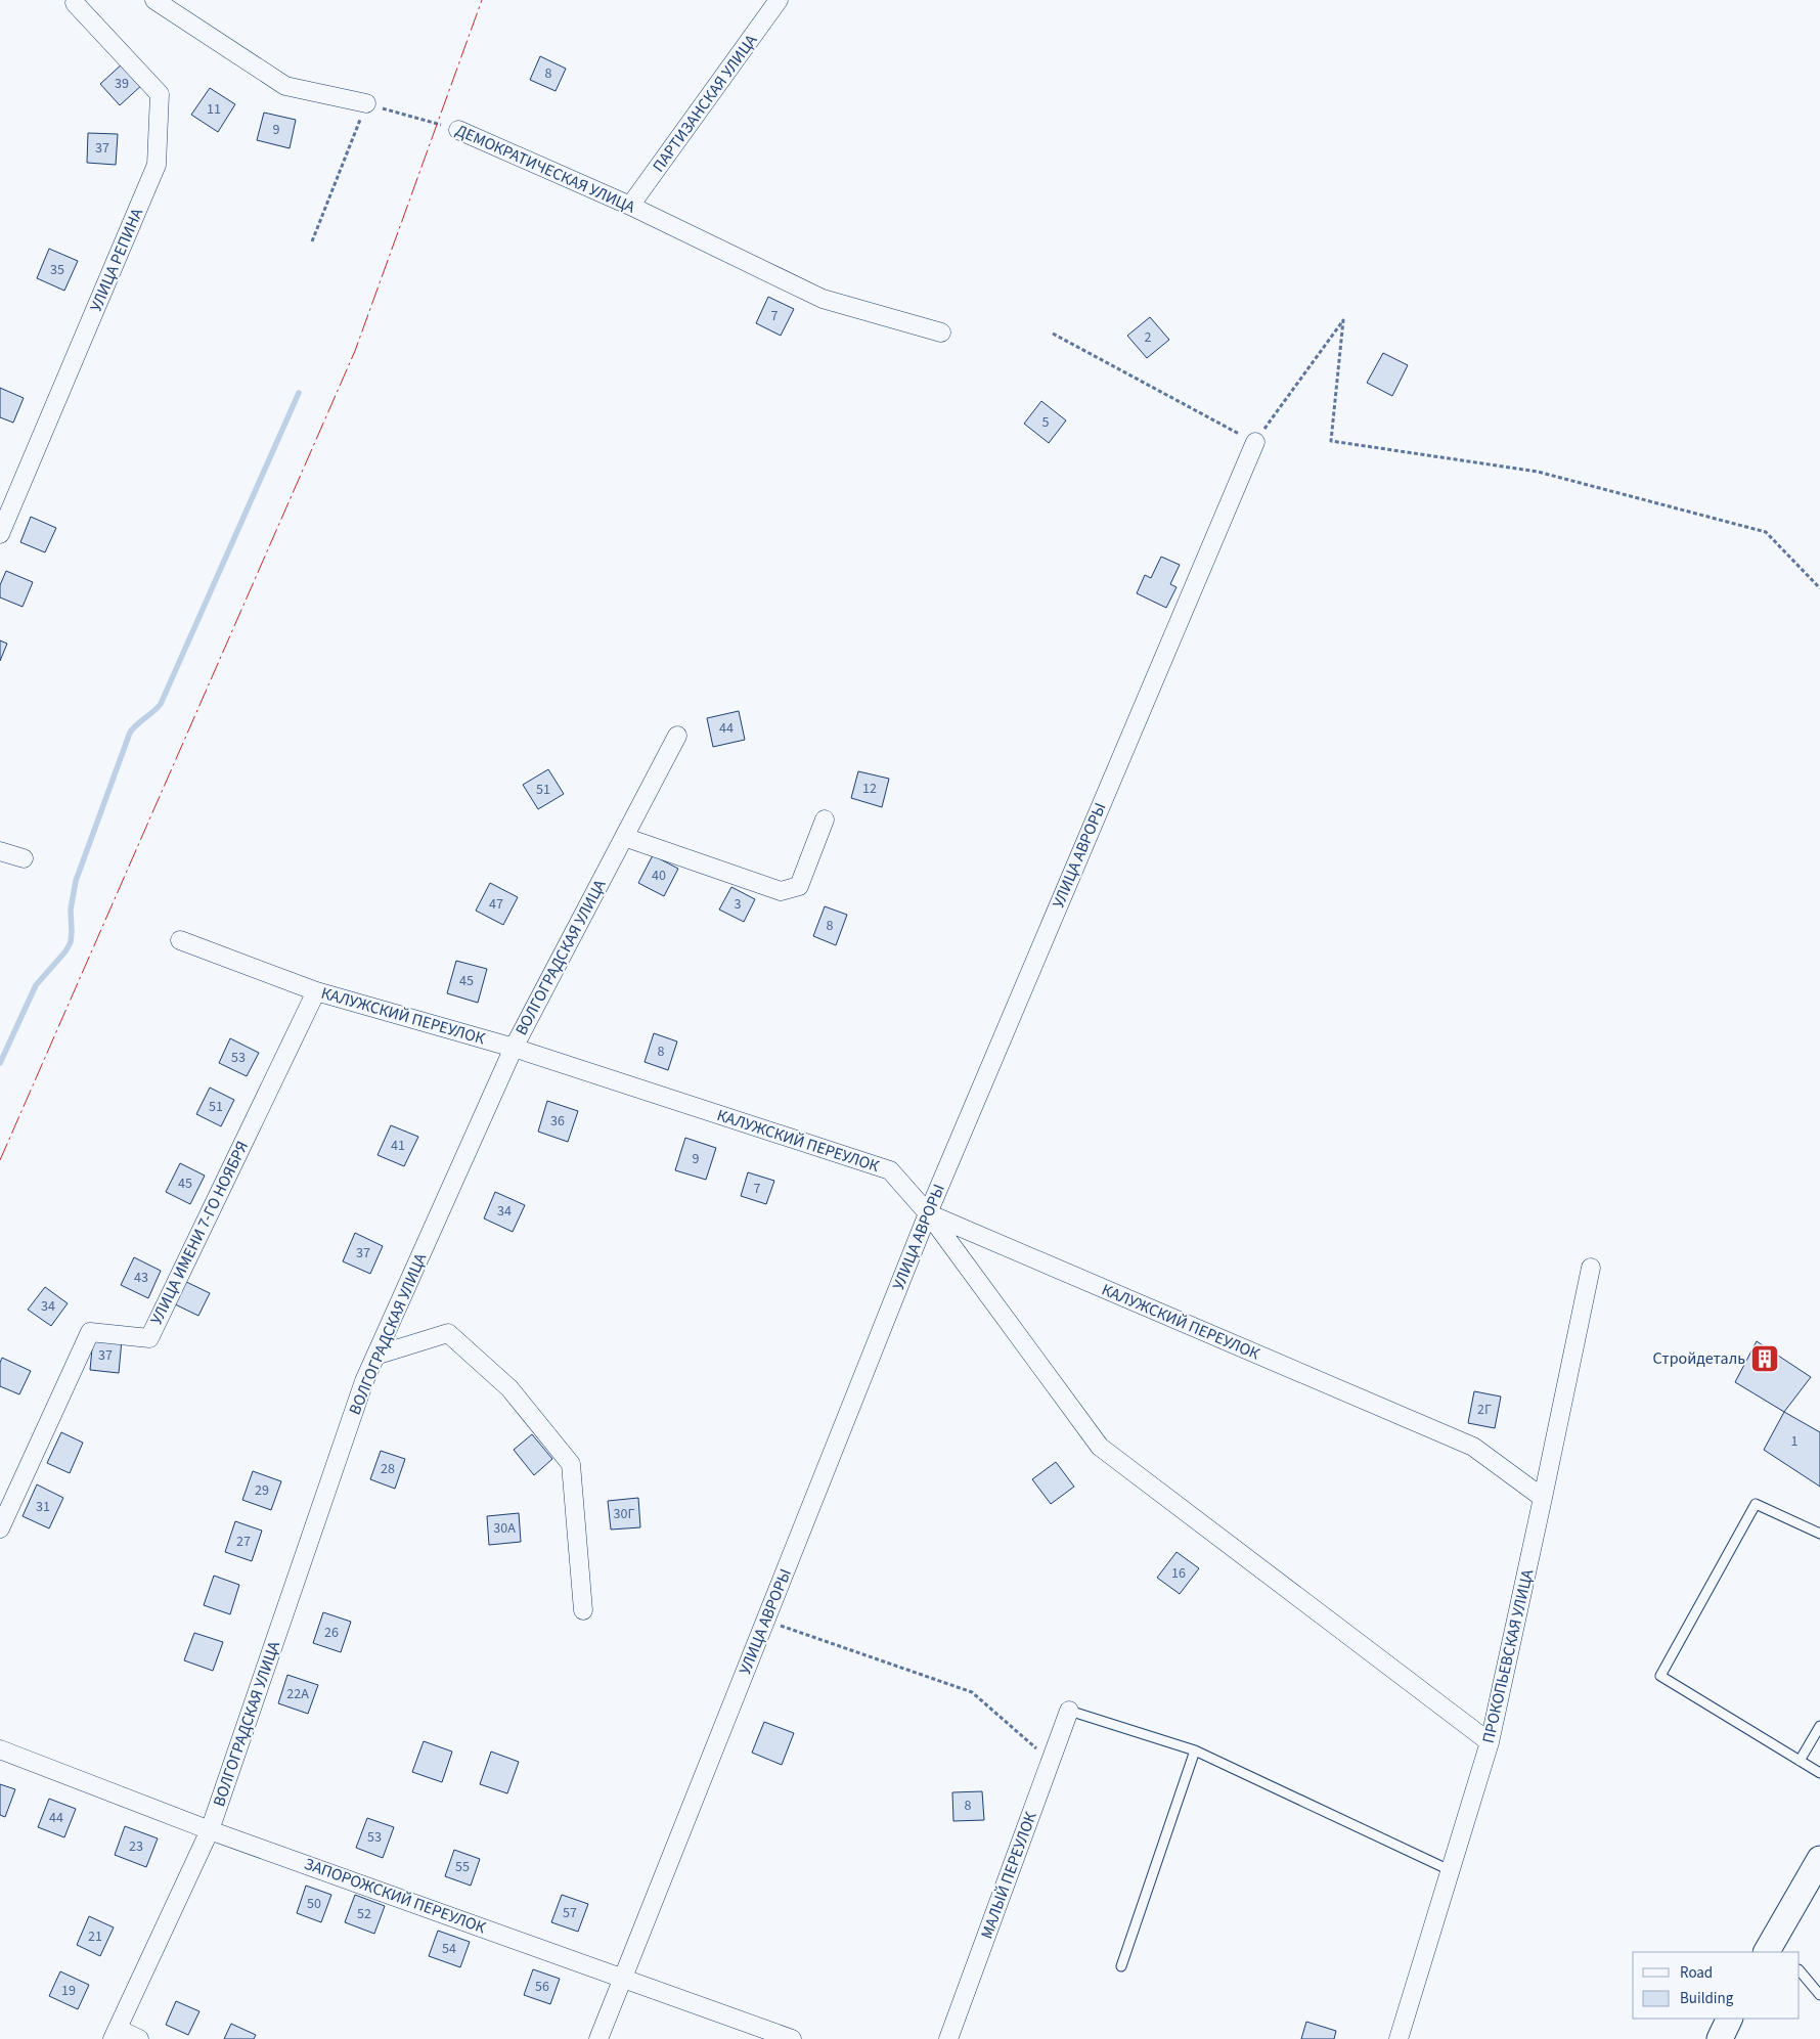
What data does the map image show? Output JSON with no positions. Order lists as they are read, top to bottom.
{
  "streets": {
    "street": [
      "ПАРТИЗАНСКАЯ УЛИЦА",
      "ДЕМОКРАТИЧЕСКАЯ УЛИЦА",
      "УЛИЦА РЕПИНА",
      "УЛИЦА АВРОРЫ",
      "ВОЛГОГРАДСКАЯ УЛИЦА",
      "КАЛУЖСКИЙ ПЕРЕУЛОК",
      "УЛИЦА ИМЕНИ 7-ГО НОЯБРЯ",
      "ПРОКОПЬЕВСКАЯ УЛИЦА",
      "МАЛЫЙ ПЕРЕУЛОК",
      "ЗАПОРОЖСКИЙ ПЕРЕУЛОК"
    ]
  },
  "crossings": [
    ["ПАРТИЗАНСКАЯ УЛИЦА", "ДЕМОКРАТИЧЕСКАЯ УЛИЦА"],
    ["УЛИЦА АВРОРЫ", "КАЛУЖСКИЙ ПЕРЕУЛОК"],
    ["УЛИЦА АВРОРЫ", "ЗАПОРОЖСКИЙ ПЕРЕУЛОК"],
    ["ВОЛГОГРАДСКАЯ УЛИЦА", "КАЛУЖСКИЙ ПЕРЕУЛОК"],
    ["ВОЛГОГРАДСКАЯ УЛИЦА", "ЗАПОРОЖСКИЙ ПЕРЕУЛОК"],
    ["КАЛУЖСКИЙ ПЕРЕУЛОК", "УЛИЦА ИМЕНИ 7-ГО НОЯБРЯ"],
    ["КАЛУЖСКИЙ ПЕРЕУЛОК", "ПРОКОПЬЕВСКАЯ УЛИЦА"]
  ],
  "places": {
    "building": ["Стройдеталь"]
  },
  "house_numbers": [
    "8",
    "39",
    "11",
    "9",
    "37",
    "35",
    "7",
    "2",
    "5",
    "44",
    "12",
    "51",
    "40",
    "47",
    "3",
    "8",
    "45",
    "8",
    "53",
    "51",
    "36",
    "41",
    "9",
    "45",
    "7",
    "34",
    "37",
    "43",
    "34",
    "37",
    "2Г",
    "1",
    "28",
    "29",
    "31",
    "30Г",
    "30А",
    "27",
    "16",
    "26",
    "22А",
    "8",
    "44",
    "53",
    "23",
    "55",
    "50",
    "57",
    "52",
    "21",
    "54",
    "56",
    "19"
  ],
  "legend": ["Road", "Building"]
}
